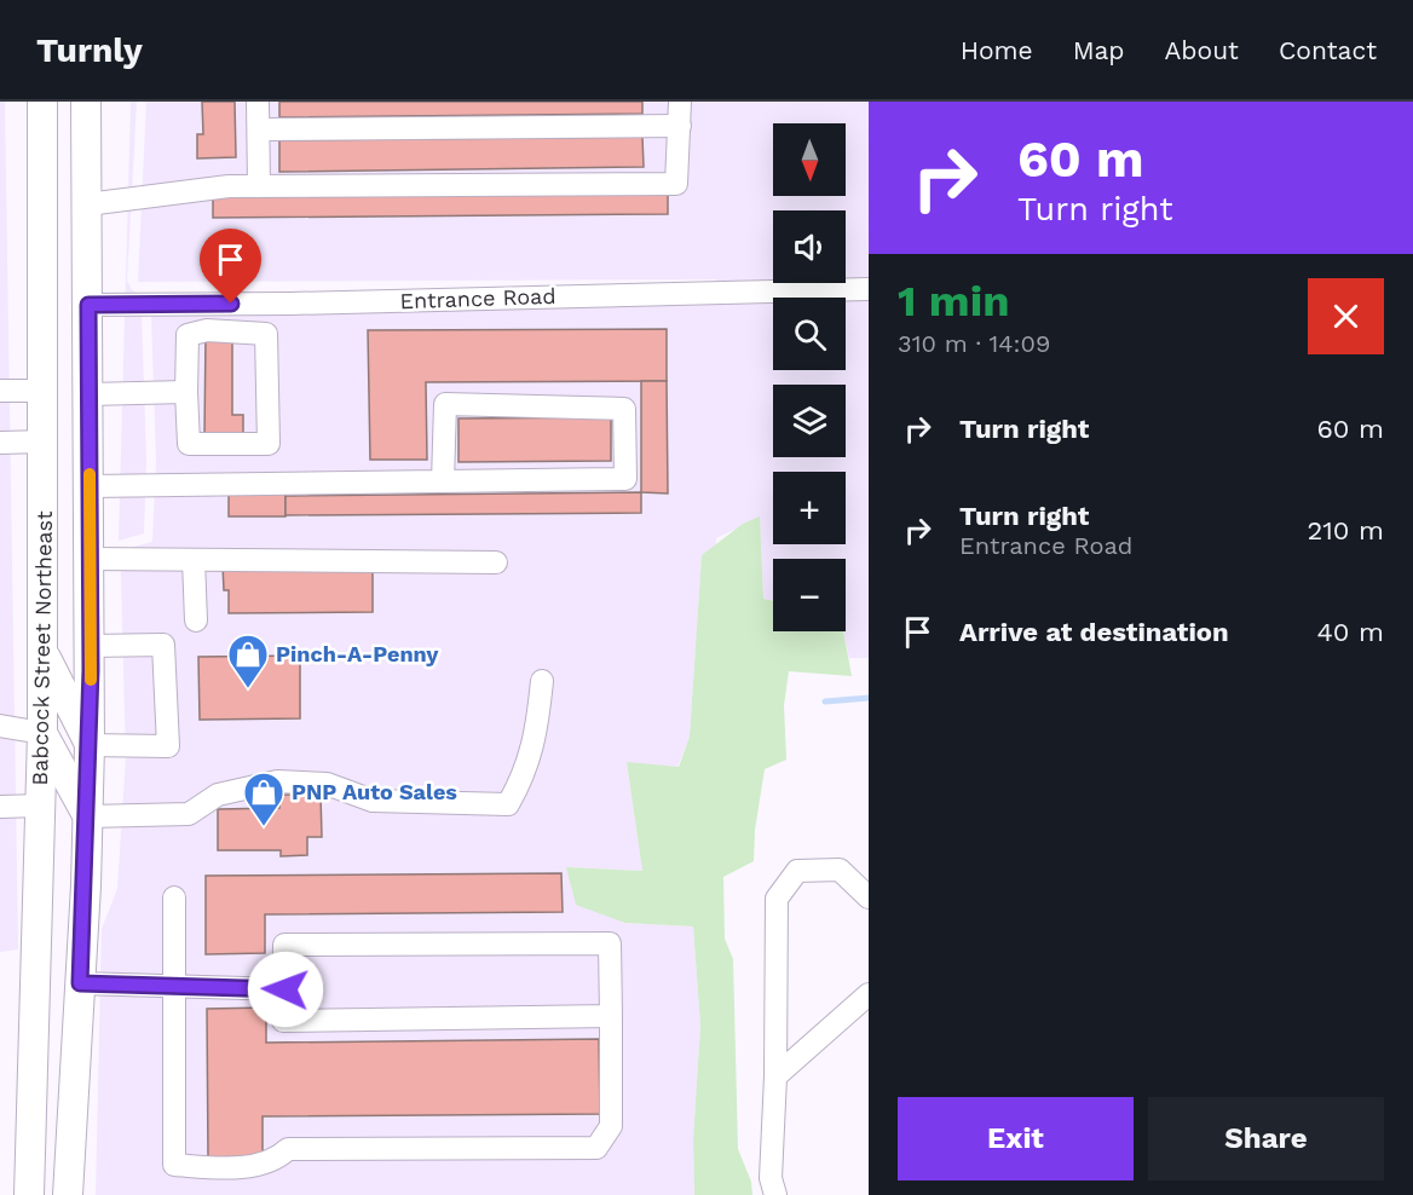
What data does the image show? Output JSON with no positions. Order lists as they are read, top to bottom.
{
  "streets": {
    "main road": ["Babcock Street Northeast"],
    "street": ["Entrance Road"]
  },
  "crossings": [
    ["Entrance Road", "Babcock Street Northeast"]
  ],
  "places": {
    "shop": ["Pinch-A-Penny", "PNP Auto Sales"]
  },
  "north": "bottom",
  "page": {
    "header": "Turnly",
    "nav": [
      "Home",
      "Map",
      "About",
      "Contact"
    ],
    "turn": ["60 m", "Turn right"],
    "map_buttons": ["+", "−"],
    "heading": ["1 min", "310 m · 14:09"],
    "list": [
      {
        "name": "Turn right",
        "value": "60 m"
      },
      {
        "name": "Turn right",
        "note": "Entrance Road",
        "value": "210 m"
      },
      {
        "name": "Arrive at destination",
        "value": "40 m"
      }
    ],
    "buttons": ["Exit", "Share"]
  }
}
